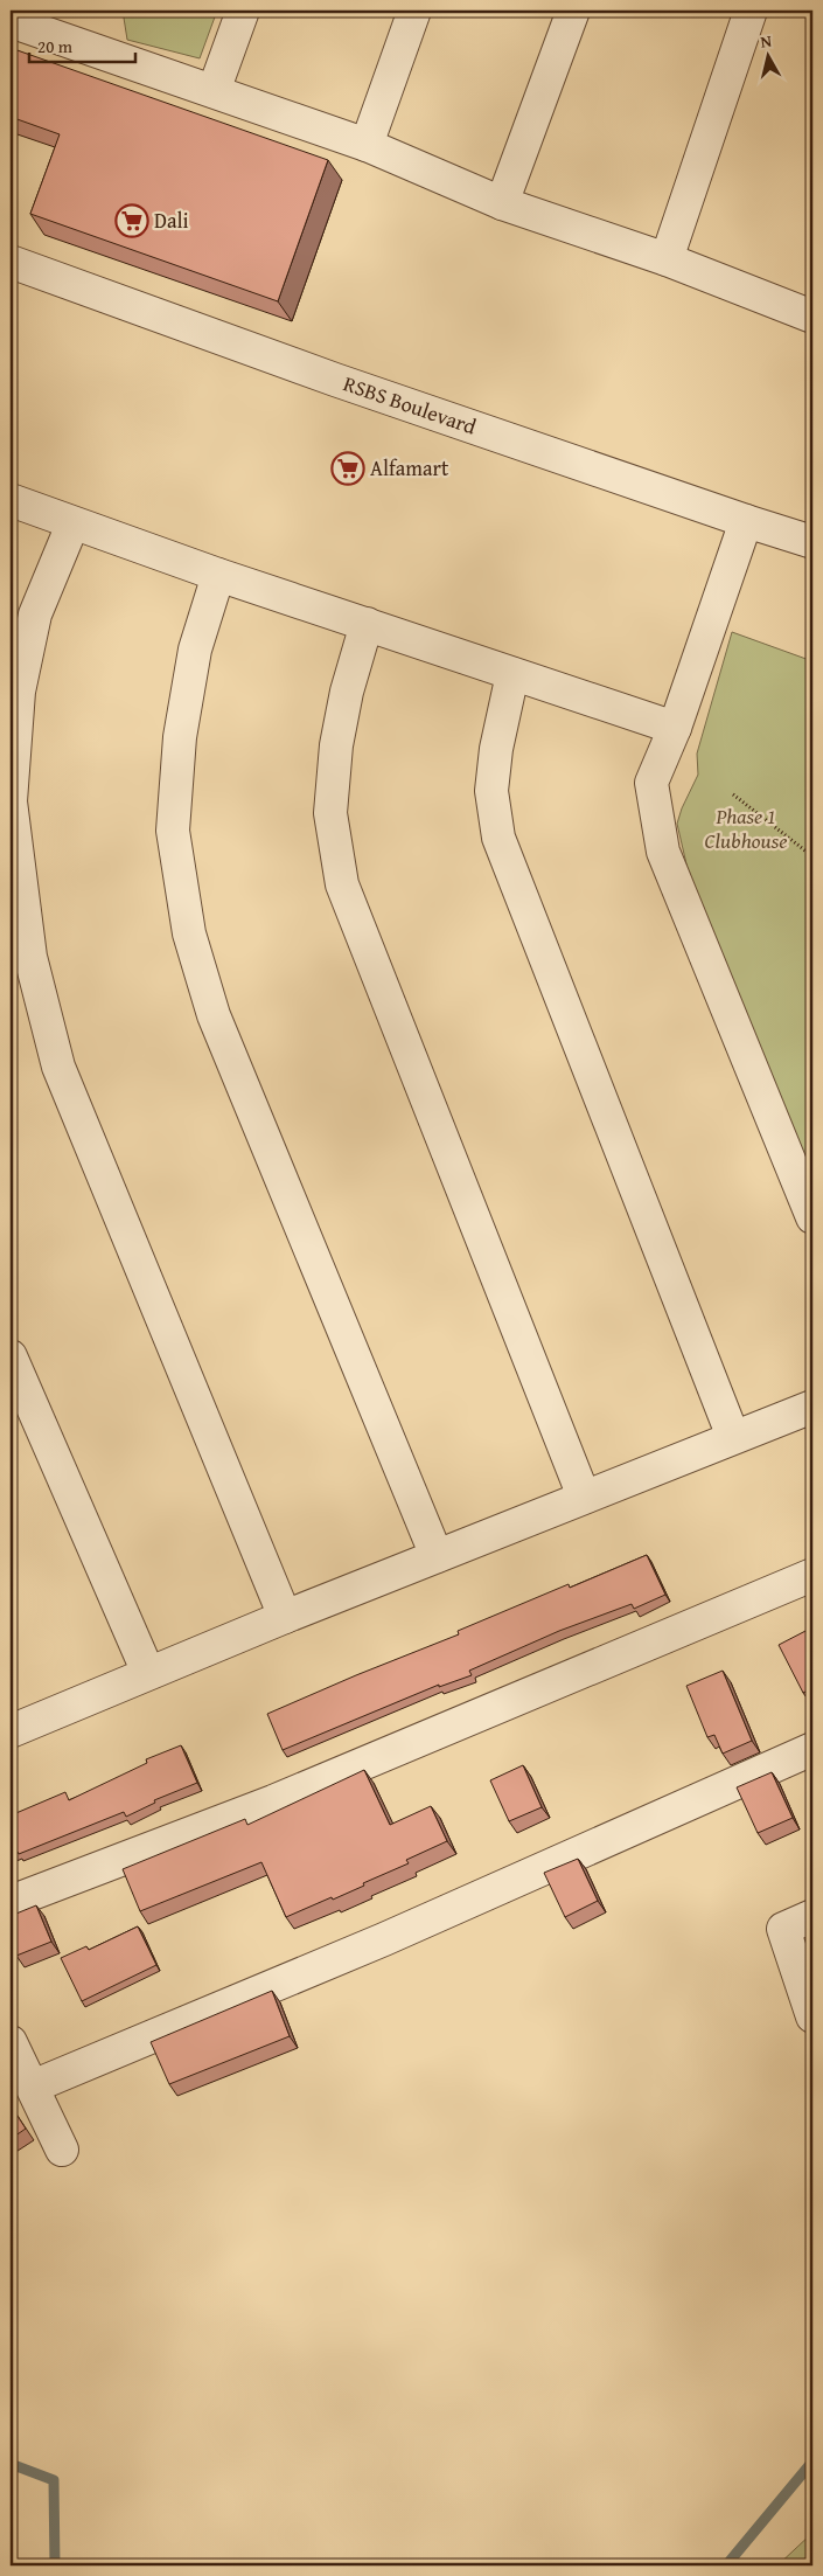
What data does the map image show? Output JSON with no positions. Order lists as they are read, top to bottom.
{
  "streets": {
    "street": ["RSBS Boulevard"]
  },
  "parks": ["Phase 1 Clubhouse"],
  "places": {
    "supermarket": ["Dali", "Alfamart"]
  },
  "scale_bar": "20 m",
  "north": "top"
}
